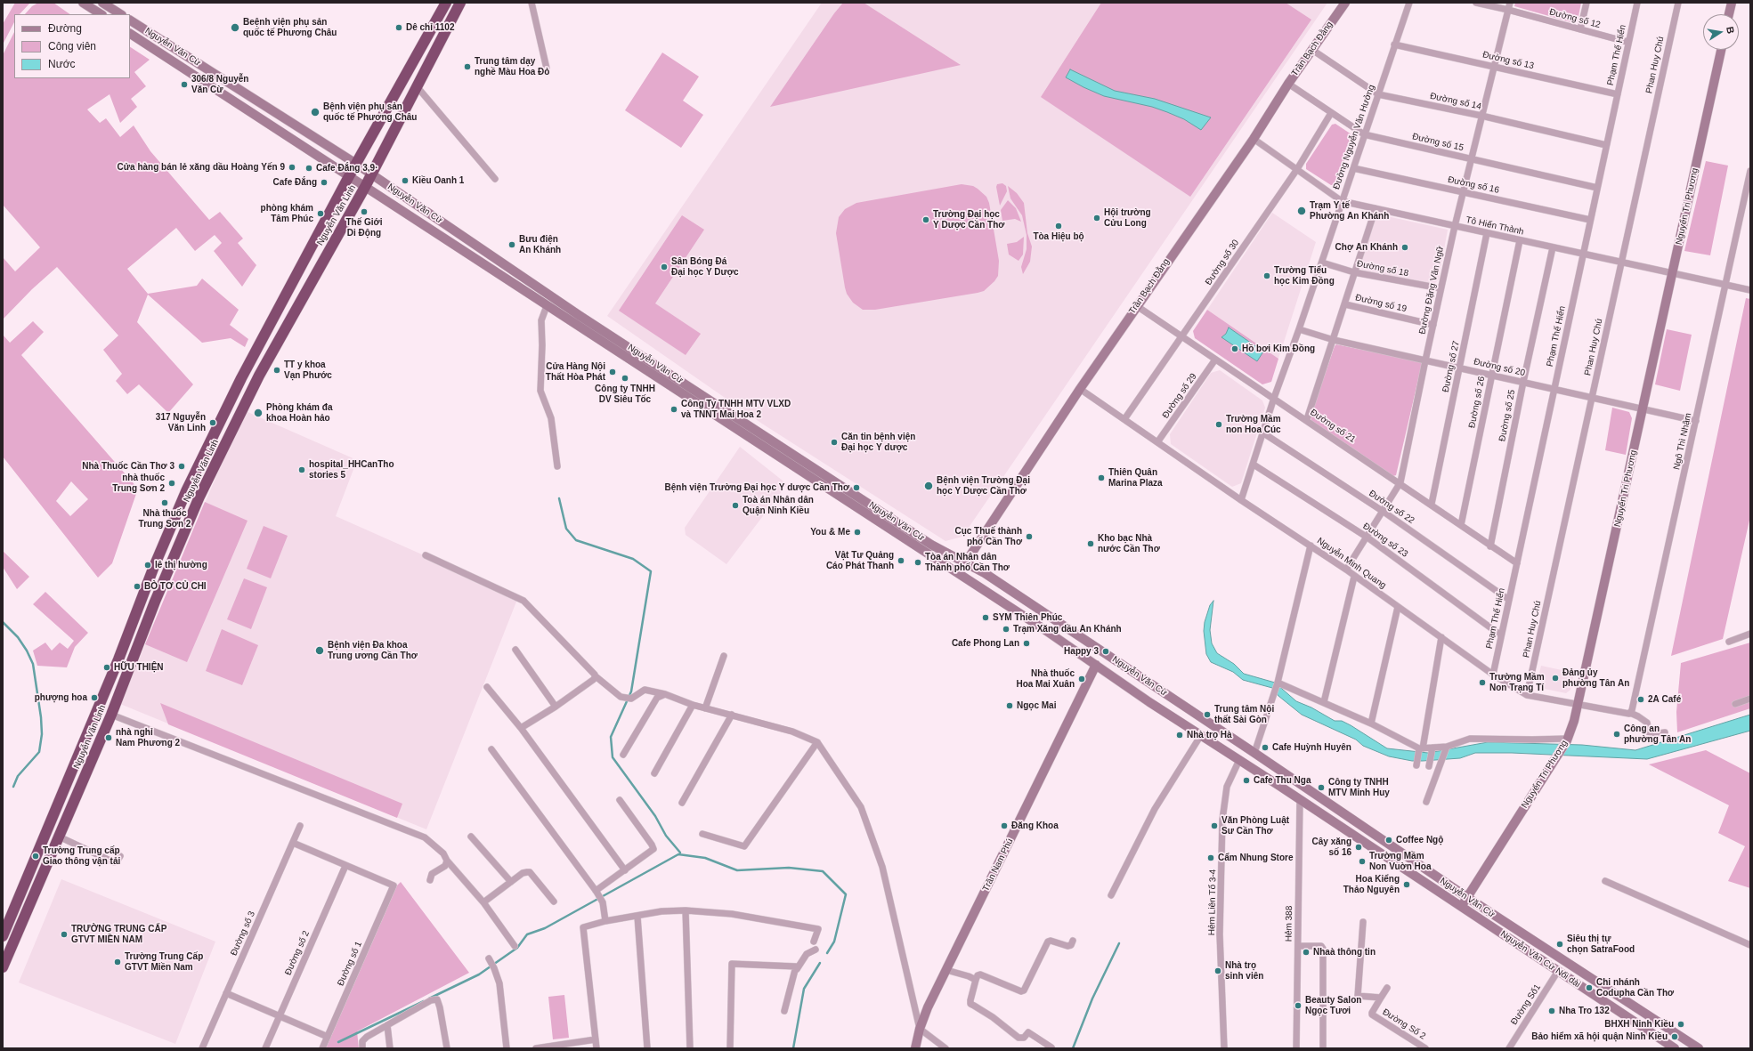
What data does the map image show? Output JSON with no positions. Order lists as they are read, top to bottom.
{
  "streets": {
    "highway": ["Nguyễn Văn Linh"],
    "main road": [
      "Nguyễn Văn Cừ",
      "Trần Bạch Đằng",
      "Nguyển Tri Phương",
      "Trần Nam Phú",
      "Nguyễn Văn Cừ Nối dài"
    ],
    "street": [
      "Đường số 12",
      "Phạm Thế Hiển",
      "Đường số 13",
      "Phan Huy Chú",
      "Đường số 14",
      "Đường Nguyễn Văn Hưởng",
      "Đường số 15",
      "Đường số 16",
      "Tô Hiến Thành",
      "Đường số 30",
      "Đường số 18",
      "Đường Đặng Văn Ngữ",
      "Đường số 19",
      "Đường số 27",
      "Đường số 20",
      "Đường số 29",
      "Đường số 26",
      "Đường số 25",
      "Đường số 21",
      "Ngô Thì Nhậm",
      "Đường số 22",
      "Đường số 23",
      "Nguyễn Minh Quang",
      "Hẻm Liên Tổ 3-4",
      "Hẻm 388",
      "Đường số 3",
      "Đường số 2",
      "Đường số 1",
      "Đường Số1",
      "Đường Số 2"
    ]
  },
  "crossings": [
    ["Đường số 12", "Phạm Thế Hiển"],
    ["Đường số 12", "Đường Đặng Văn Ngữ"],
    ["Nguyễn Văn Cừ", "Trần Bạch Đằng"],
    ["Nguyễn Văn Cừ", "Nguyển Tri Phương"],
    ["Nguyễn Văn Cừ", "Nguyễn Văn Linh"],
    ["Nguyễn Văn Cừ", "Trần Nam Phú"],
    ["Nguyễn Văn Cừ", "Hẻm Liên Tổ 3-4"],
    ["Nguyễn Văn Cừ", "Hẻm 388"],
    ["Nguyễn Văn Cừ", "Nguyễn Văn Cừ Nối dài"],
    ["Trần Bạch Đằng", "Đường số 14"],
    ["Trần Bạch Đằng", "Đường số 15"],
    ["Trần Bạch Đằng", "Tô Hiến Thành"],
    ["Trần Bạch Đằng", "Đường số 21"],
    ["Trần Bạch Đằng", "Nguyễn Minh Quang"],
    ["Phạm Thế Hiển", "Đường số 13"],
    ["Phạm Thế Hiển", "Đường số 14"],
    ["Phạm Thế Hiển", "Đường số 15"],
    ["Phạm Thế Hiển", "Đường số 16"],
    ["Phạm Thế Hiển", "Tô Hiến Thành"],
    ["Phạm Thế Hiển", "Đường số 20"],
    ["Phạm Thế Hiển", "Đường số 21"],
    ["Phạm Thế Hiển", "Đường số 22"],
    ["Phạm Thế Hiển", "Đường số 23"],
    ["Phạm Thế Hiển", "Nguyễn Minh Quang"],
    ["Đường số 13", "Đường Nguyễn Văn Hưởng"],
    ["Đường số 13", "Đường Đặng Văn Ngữ"],
    ["Phan Huy Chú", "Tô Hiến Thành"],
    ["Phan Huy Chú", "Đường số 20"],
    ["Phan Huy Chú", "Nguyễn Minh Quang"],
    ["Đường số 14", "Đường Nguyễn Văn Hưởng"],
    ["Đường số 14", "Đường Đặng Văn Ngữ"],
    ["Đường Nguyễn Văn Hưởng", "Đường số 15"],
    ["Đường Nguyễn Văn Hưởng", "Đường số 16"],
    ["Đường Nguyễn Văn Hưởng", "Tô Hiến Thành"],
    ["Đường Nguyễn Văn Hưởng", "Đường số 18"],
    ["Đường Nguyễn Văn Hưởng", "Đường số 20"],
    ["Đường Nguyễn Văn Hưởng", "Đường số 21"],
    ["Đường Nguyễn Văn Hưởng", "Đường số 22"],
    ["Đường Nguyễn Văn Hưởng", "Đường số 23"],
    ["Đường Nguyễn Văn Hưởng", "Nguyễn Minh Quang"],
    ["Đường số 15", "Đường số 30"],
    ["Đường số 15", "Đường Đặng Văn Ngữ"],
    ["Đường số 16", "Đường Đặng Văn Ngữ"],
    ["Nguyển Tri Phương", "Tô Hiến Thành"],
    ["Nguyển Tri Phương", "Đường số 20"],
    ["Nguyển Tri Phương", "Nguyễn Minh Quang"],
    ["Nguyển Tri Phương", "Nguyễn Văn Cừ Nối dài"],
    ["Tô Hiến Thành", "Đường số 30"],
    ["Tô Hiến Thành", "Đường Đặng Văn Ngữ"],
    ["Tô Hiến Thành", "Đường số 27"],
    ["Tô Hiến Thành", "Đường số 26"],
    ["Tô Hiến Thành", "Đường số 25"],
    ["Tô Hiến Thành", "Ngô Thì Nhậm"],
    ["Đường số 30", "Đường số 21"],
    ["Đường số 30", "Nguyễn Minh Quang"],
    ["Đường số 18", "Đường Đặng Văn Ngữ"],
    ["Đường Đặng Văn Ngữ", "Đường số 19"],
    ["Đường Đặng Văn Ngữ", "Đường số 20"],
    ["Đường Đặng Văn Ngữ", "Đường số 21"],
    ["Đường Đặng Văn Ngữ", "Đường số 22"],
    ["Đường Đặng Văn Ngữ", "Đường số 23"],
    ["Đường Đặng Văn Ngữ", "Nguyễn Minh Quang"],
    ["Đường số 27", "Đường số 20"],
    ["Đường số 27", "Đường số 21"],
    ["Đường số 20", "Đường số 26"],
    ["Đường số 20", "Đường số 25"],
    ["Đường số 20", "Ngô Thì Nhậm"],
    ["Đường số 29", "Đường số 21"],
    ["Đường số 29", "Nguyễn Minh Quang"],
    ["Đường số 26", "Đường số 21"],
    ["Đường số 25", "Đường số 21"],
    ["Ngô Thì Nhậm", "Nguyễn Minh Quang"],
    ["Hẻm 388", "Nguyễn Văn Cừ Nối dài"],
    ["Đường số 2", "Đường số 1"],
    ["Nguyễn Văn Cừ Nối dài", "Đường Số1"]
  ],
  "places": [
    "Beệnh viện phụ sản quốc tế Phương Châu",
    "Dê chỉ 1102",
    "Trung tâm dạy nghề Màu Hoa Đỏ",
    "306/8 Nguyễn Văn Cừ",
    "Bệnh viện phụ sản quốc tế Phương Châu",
    "Cửa hàng bán lẻ xăng dầu Hoàng Yến 9",
    "Cafe Đắng 3,9·",
    "Kiều Oanh 1",
    "Cafe Đắng",
    "Trạm Y tế Phường An Khánh",
    "Thế Giới Di Động",
    "phòng khám Tâm Phúc",
    "Hội trường Cửu Long",
    "Trường Đại học Y Dược Cần Thơ",
    "Tòa Hiệu bộ",
    "Bưu điện An Khánh",
    "Chợ An Khánh",
    "Sân Bóng Đá Đại học Y Dược",
    "Trường Tiểu học Kim Đồng",
    "Hồ bơi Kim Đồng",
    "TT y khoa Vạn Phước",
    "Cửa Hàng Nội Thất Hòa Phát",
    "Công ty TNHH DV Siêu Tốc",
    "Công Ty TNHH MTV VLXD và TNNT Mai Hoa 2",
    "Phòng khám đa khoa Hoàn hảo",
    "317 Nguyễn Văn Linh",
    "Trường Mầm non Hoa Cúc",
    "Căn tin bệnh viện Đại học Y dược",
    "Nhà Thuốc Cần Thơ 3",
    "hospital_HHCanTho stories 5",
    "Thiên Quân Marina Plaza",
    "nhà thuốc Trung Sơn 2",
    "Bệnh viện Trường Đại học Y Dược Cần Thơ",
    "Bệnh viện Trường Đại học Y dược Cần Thơ",
    "Nhà thuốc Trung Sơn 2",
    "Toà án Nhân dân Quận Ninh Kiều",
    "You & Me",
    "Cục Thuế thành phố Cần Thơ",
    "Kho bạc Nhà nước Cần Thơ",
    "Vật Tư Quảng Cáo Phát Thanh",
    "Tòa án Nhân dân Thành phố Cần Thơ",
    "lê thị hường",
    "BÒ TƠ CỦ CHI",
    "SYM Thiên Phúc",
    "Trạm Xăng dầu An Khánh",
    "Cafe Phong Lan",
    "Bệnh viện Đa khoa Trung ương Cần Thơ",
    "Happy 3",
    "HỮU THIỆN",
    "Đảng ủy phường Tân An",
    "Nhà thuốc Hoa Mai Xuân",
    "Trường Mầm Non Trạng Tí",
    "phượng hoa",
    "2A Café",
    "Ngọc Mai",
    "Trung tâm Nội thất Sài Gòn",
    "Công an phường Tân An",
    "Nhà trọ Hà",
    "nhà nghỉ Nam Phương 2",
    "Cafe Huỳnh Huyên",
    "Cafe Thu Nga",
    "Công ty TNHH MTV Minh Huy",
    "Đăng Khoa",
    "Văn Phòng Luật Sư Cần Thơ",
    "Coffee Ngộ",
    "Cây xăng số 16",
    "Trường Trung cấp Giao thông vận tải",
    "Cẩm Nhung Store",
    "Trường Mầm Non Vuờn Hoa",
    "Hoa Kiểng Thảo Nguyên",
    "TRƯỜNG TRUNG CẤP GTVT MIỀN NAM",
    "Siêu thị tự chọn SatraFood",
    "Nhaà thông tin",
    "Trường Trung Cấp GTVT Miền Nam",
    "Nhà trọ sinh viên",
    "Chi nhánh Codupha Cần Thơ",
    "Beauty Salon Ngọc Tươi",
    "Nha Tro 132",
    "BHXH Ninh Kiều",
    "Bảo hiểm xã hội quận Ninh Kiều"
  ],
  "legend": ["Đường", "Công viên", "Nước"],
  "north": "right"
}
